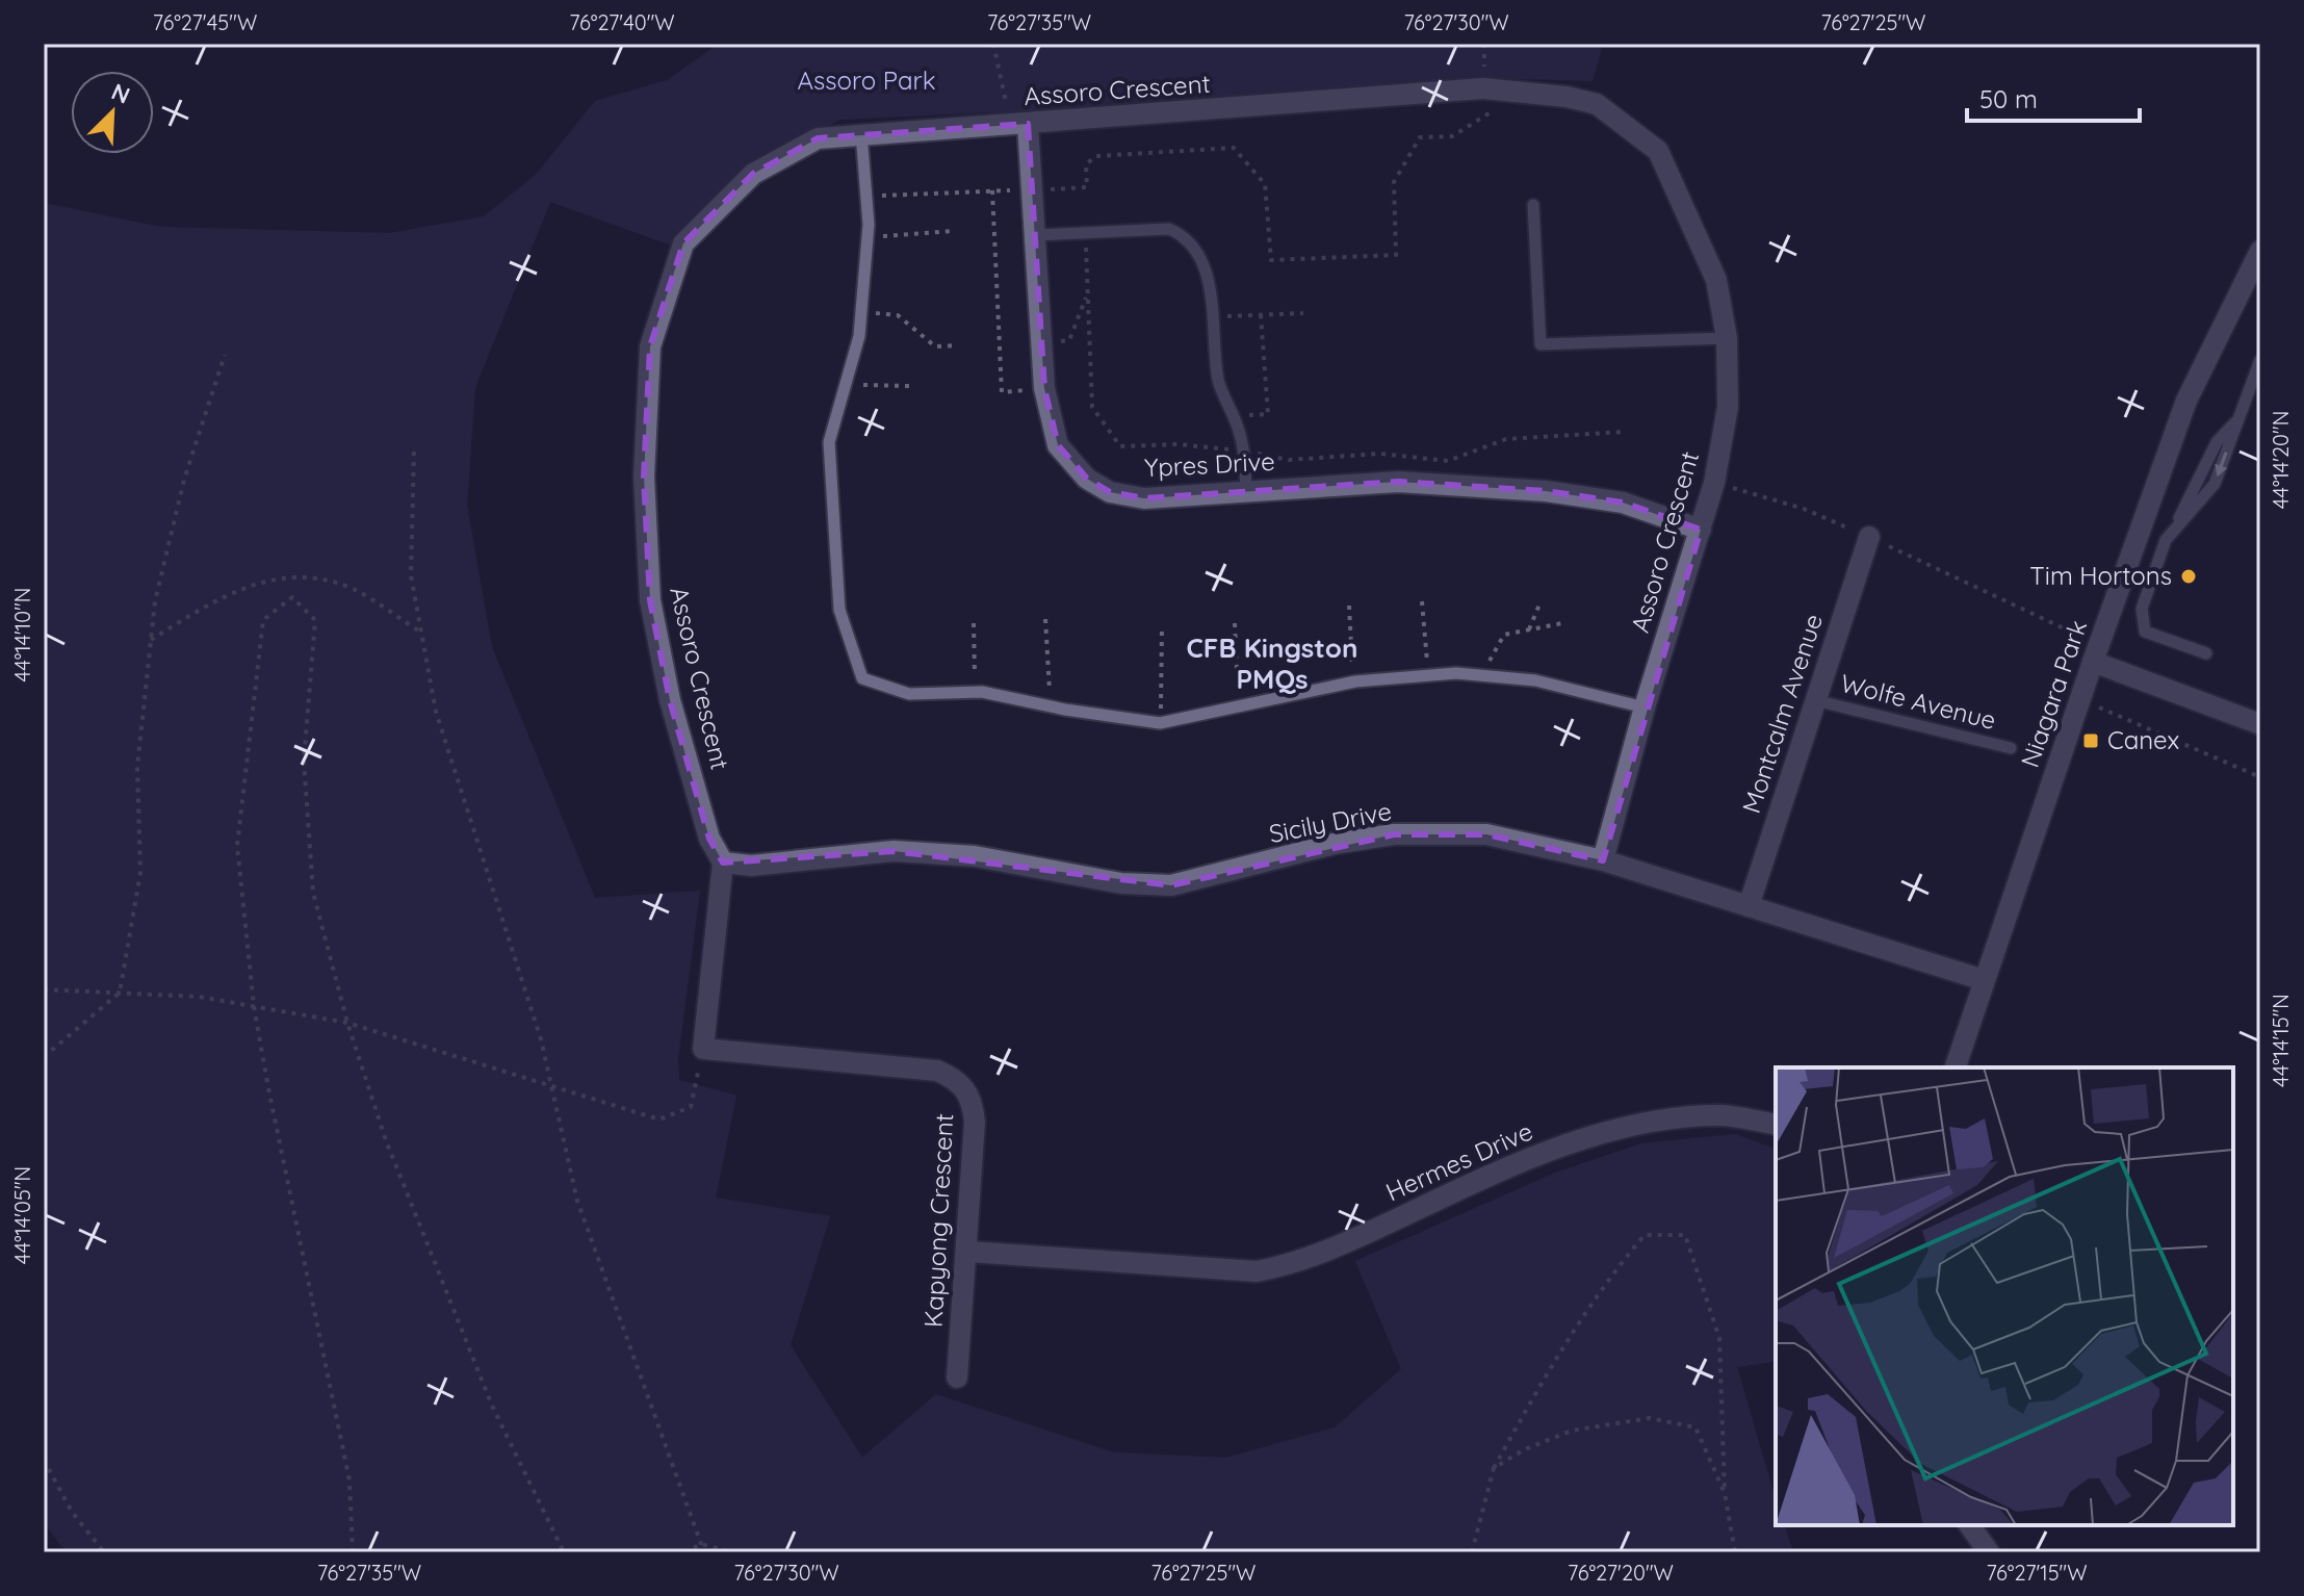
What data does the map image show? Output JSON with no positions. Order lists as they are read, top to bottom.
{
  "streets": {
    "street": [
      "Assoro Crescent",
      "Ypres Drive",
      "Niagara Park",
      "Montcalm Avenue",
      "Sicily Drive",
      "Hermes Drive",
      "Kapyong Crescent"
    ],
    "lane": ["Wolfe Avenue"]
  },
  "crossings": [
    ["Assoro Crescent", "Ypres Drive"],
    ["Assoro Crescent", "Sicily Drive"],
    ["Niagara Park", "Sicily Drive"],
    ["Wolfe Avenue", "Montcalm Avenue"],
    ["Montcalm Avenue", "Sicily Drive"],
    ["Hermes Drive", "Kapyong Crescent"]
  ],
  "districts": ["CFB Kingston PMQs"],
  "parks": ["Assoro Park"],
  "places": {
    "other": ["Tim Hortons"],
    "transit": ["Canex"]
  },
  "scale_bar": "50 m",
  "north": "top right",
  "coordinates": [
    "76°27'45\"W",
    "76°27'40\"W",
    "76°27'35\"W",
    "76°27'30\"W",
    "76°27'25\"W",
    "44°14'20\"N",
    "44°14'10\"N",
    "44°14'15\"N",
    "44°14'05\"N",
    "76°27'20\"W",
    "76°27'15\"W"
  ]
}
